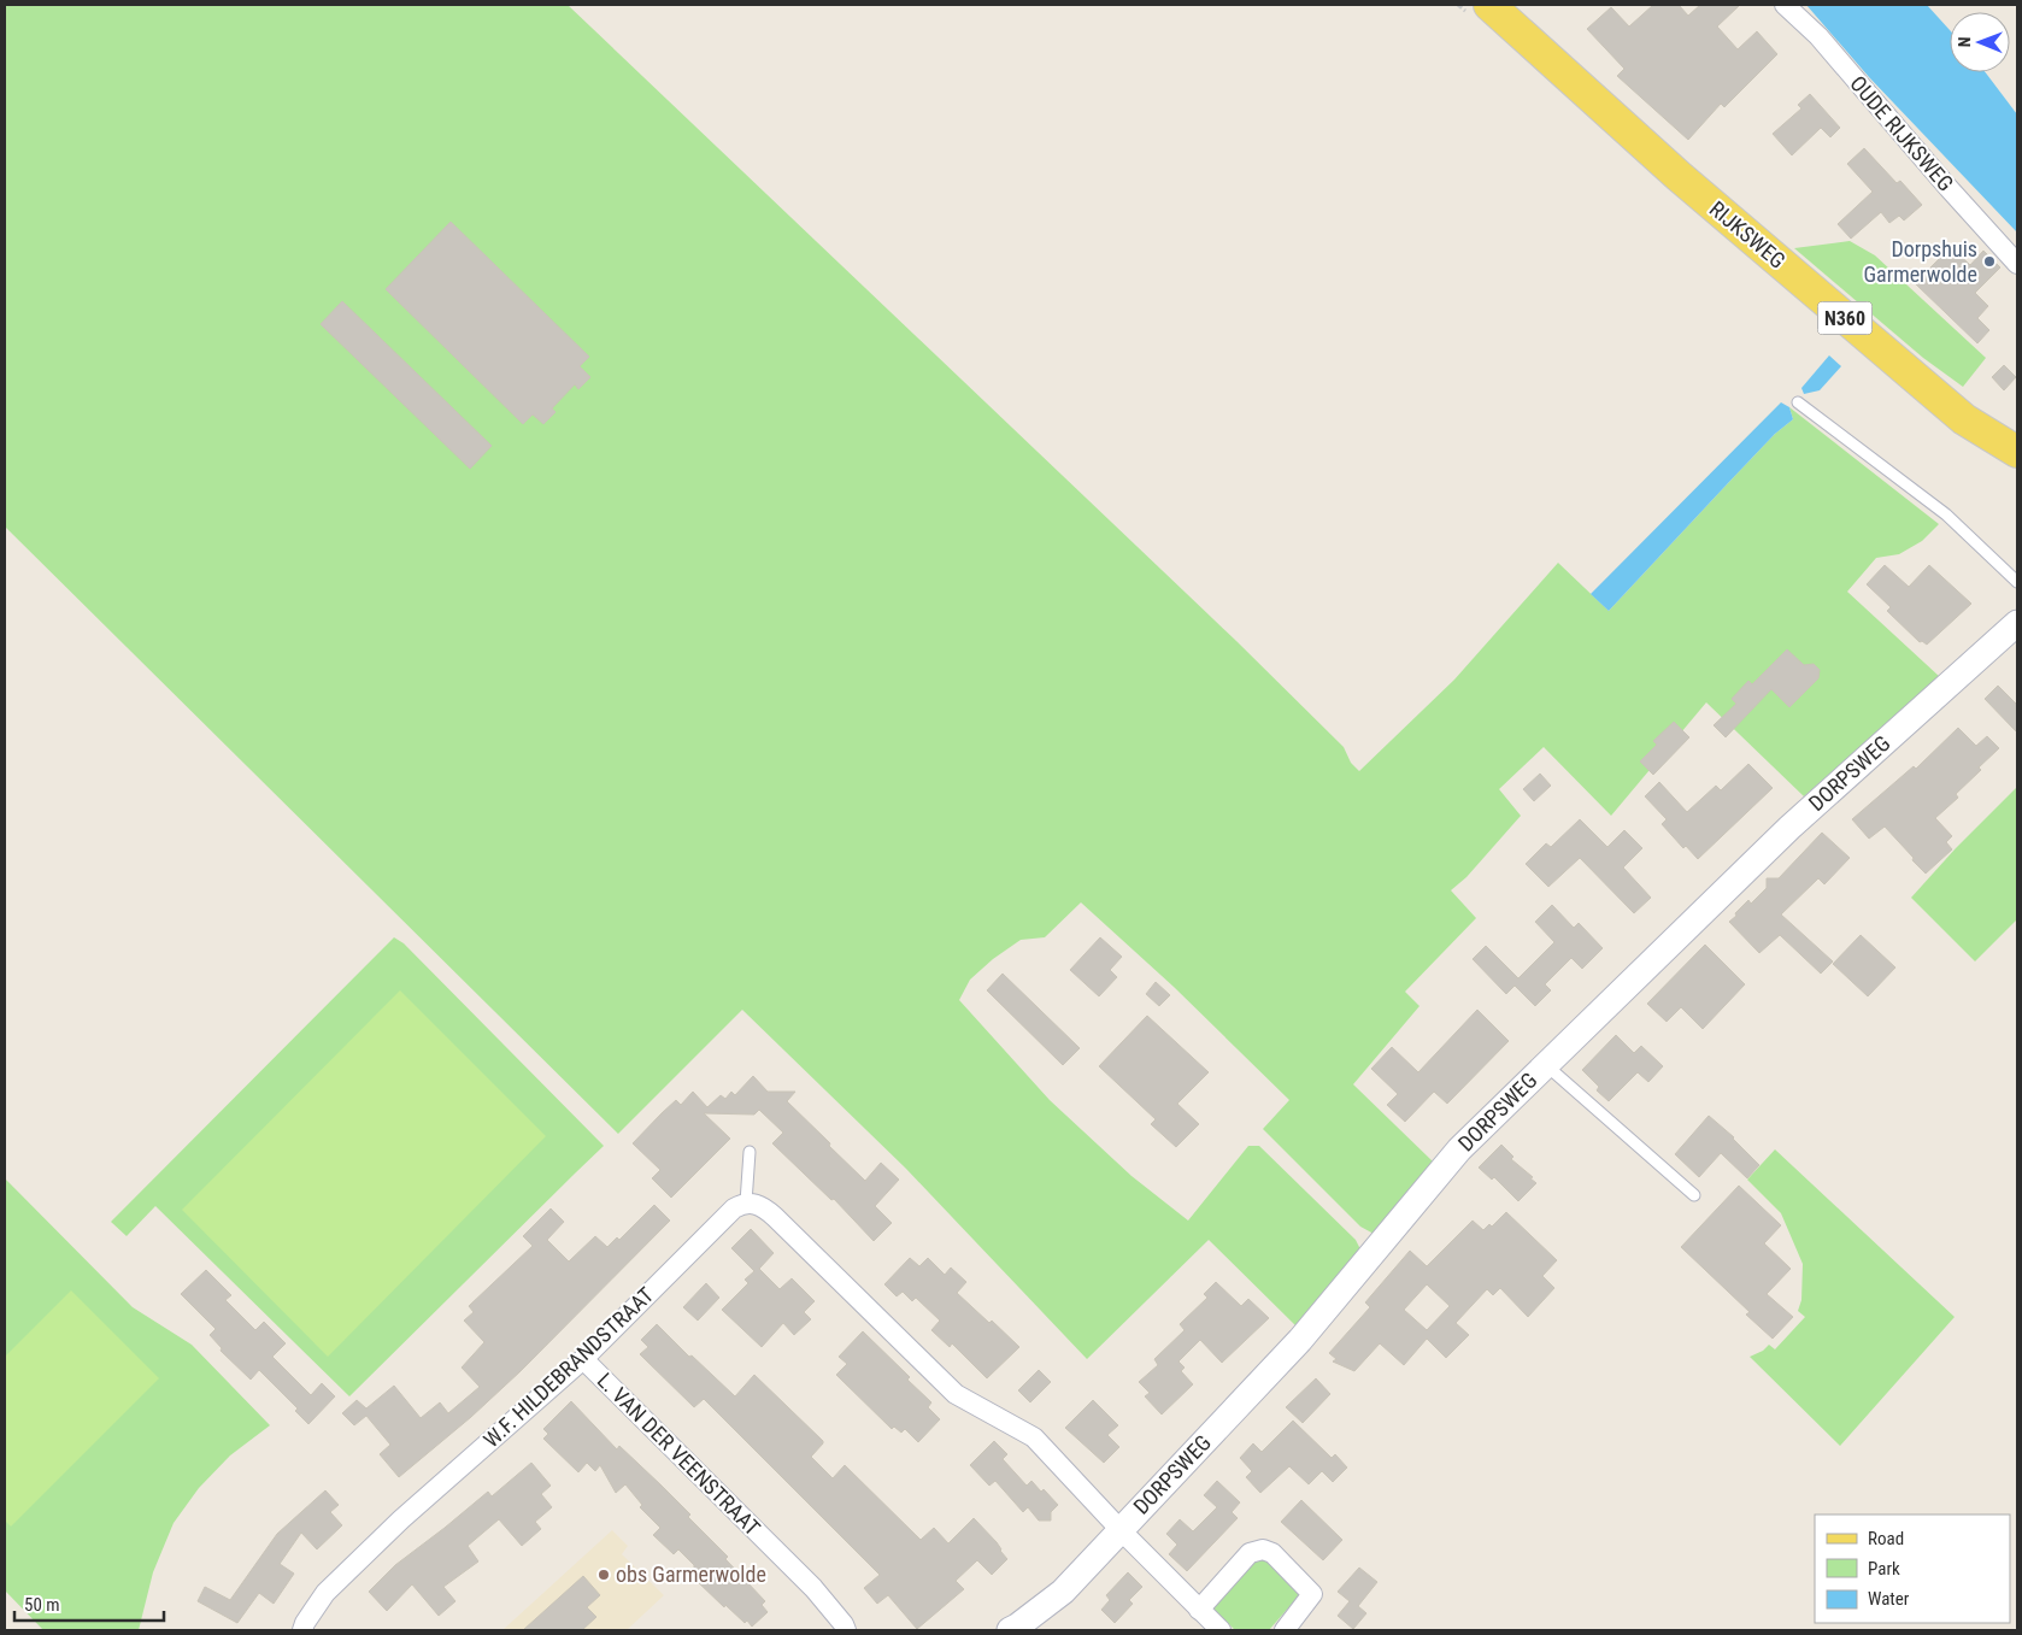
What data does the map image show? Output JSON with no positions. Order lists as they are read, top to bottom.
{
  "streets": {
    "main road": ["RIJKSWEG", "N360"],
    "street": [
      "OUDE RIJKSWEG",
      "DORPSWEG",
      "W.F. HILDEBRANDSTRAAT",
      "L. VAN DER VEENSTRAAT"
    ]
  },
  "crossings": [
    ["W.F. HILDEBRANDSTRAAT", "L. VAN DER VEENSTRAAT"]
  ],
  "places": ["Dorpshuis Garmerwolde", "obs Garmerwolde"],
  "legend": ["Road", "Park", "Water"],
  "scale_bar": "50 m",
  "north": "left"
}
